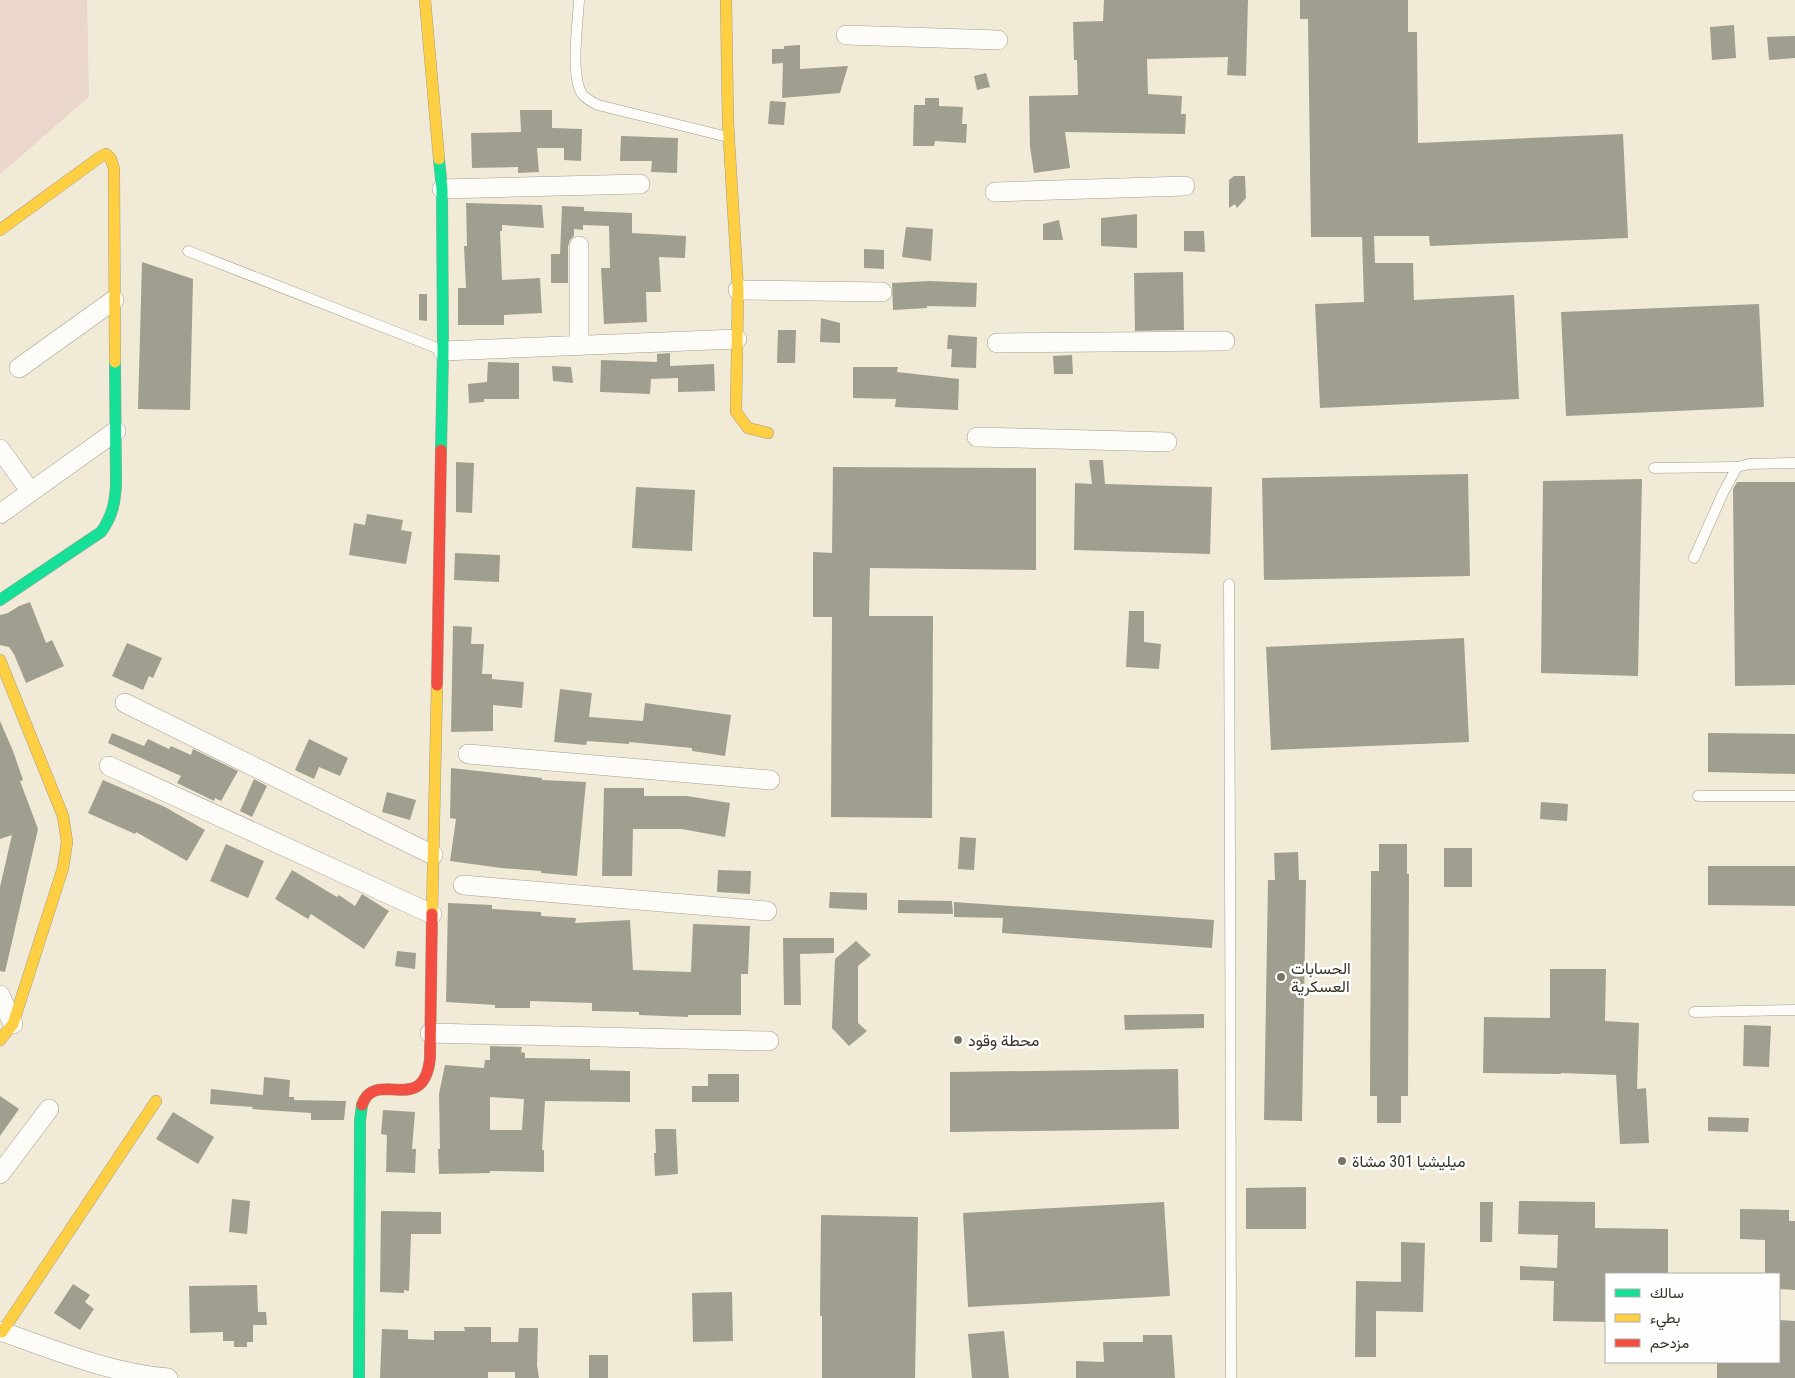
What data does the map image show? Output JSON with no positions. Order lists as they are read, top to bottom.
{
  "places": ["الحسابات العسكرية", "محطة وقود", "ميليشيا 301 مشاة"],
  "legend": ["سالك", "بطيء", "مزدحم"]
}
